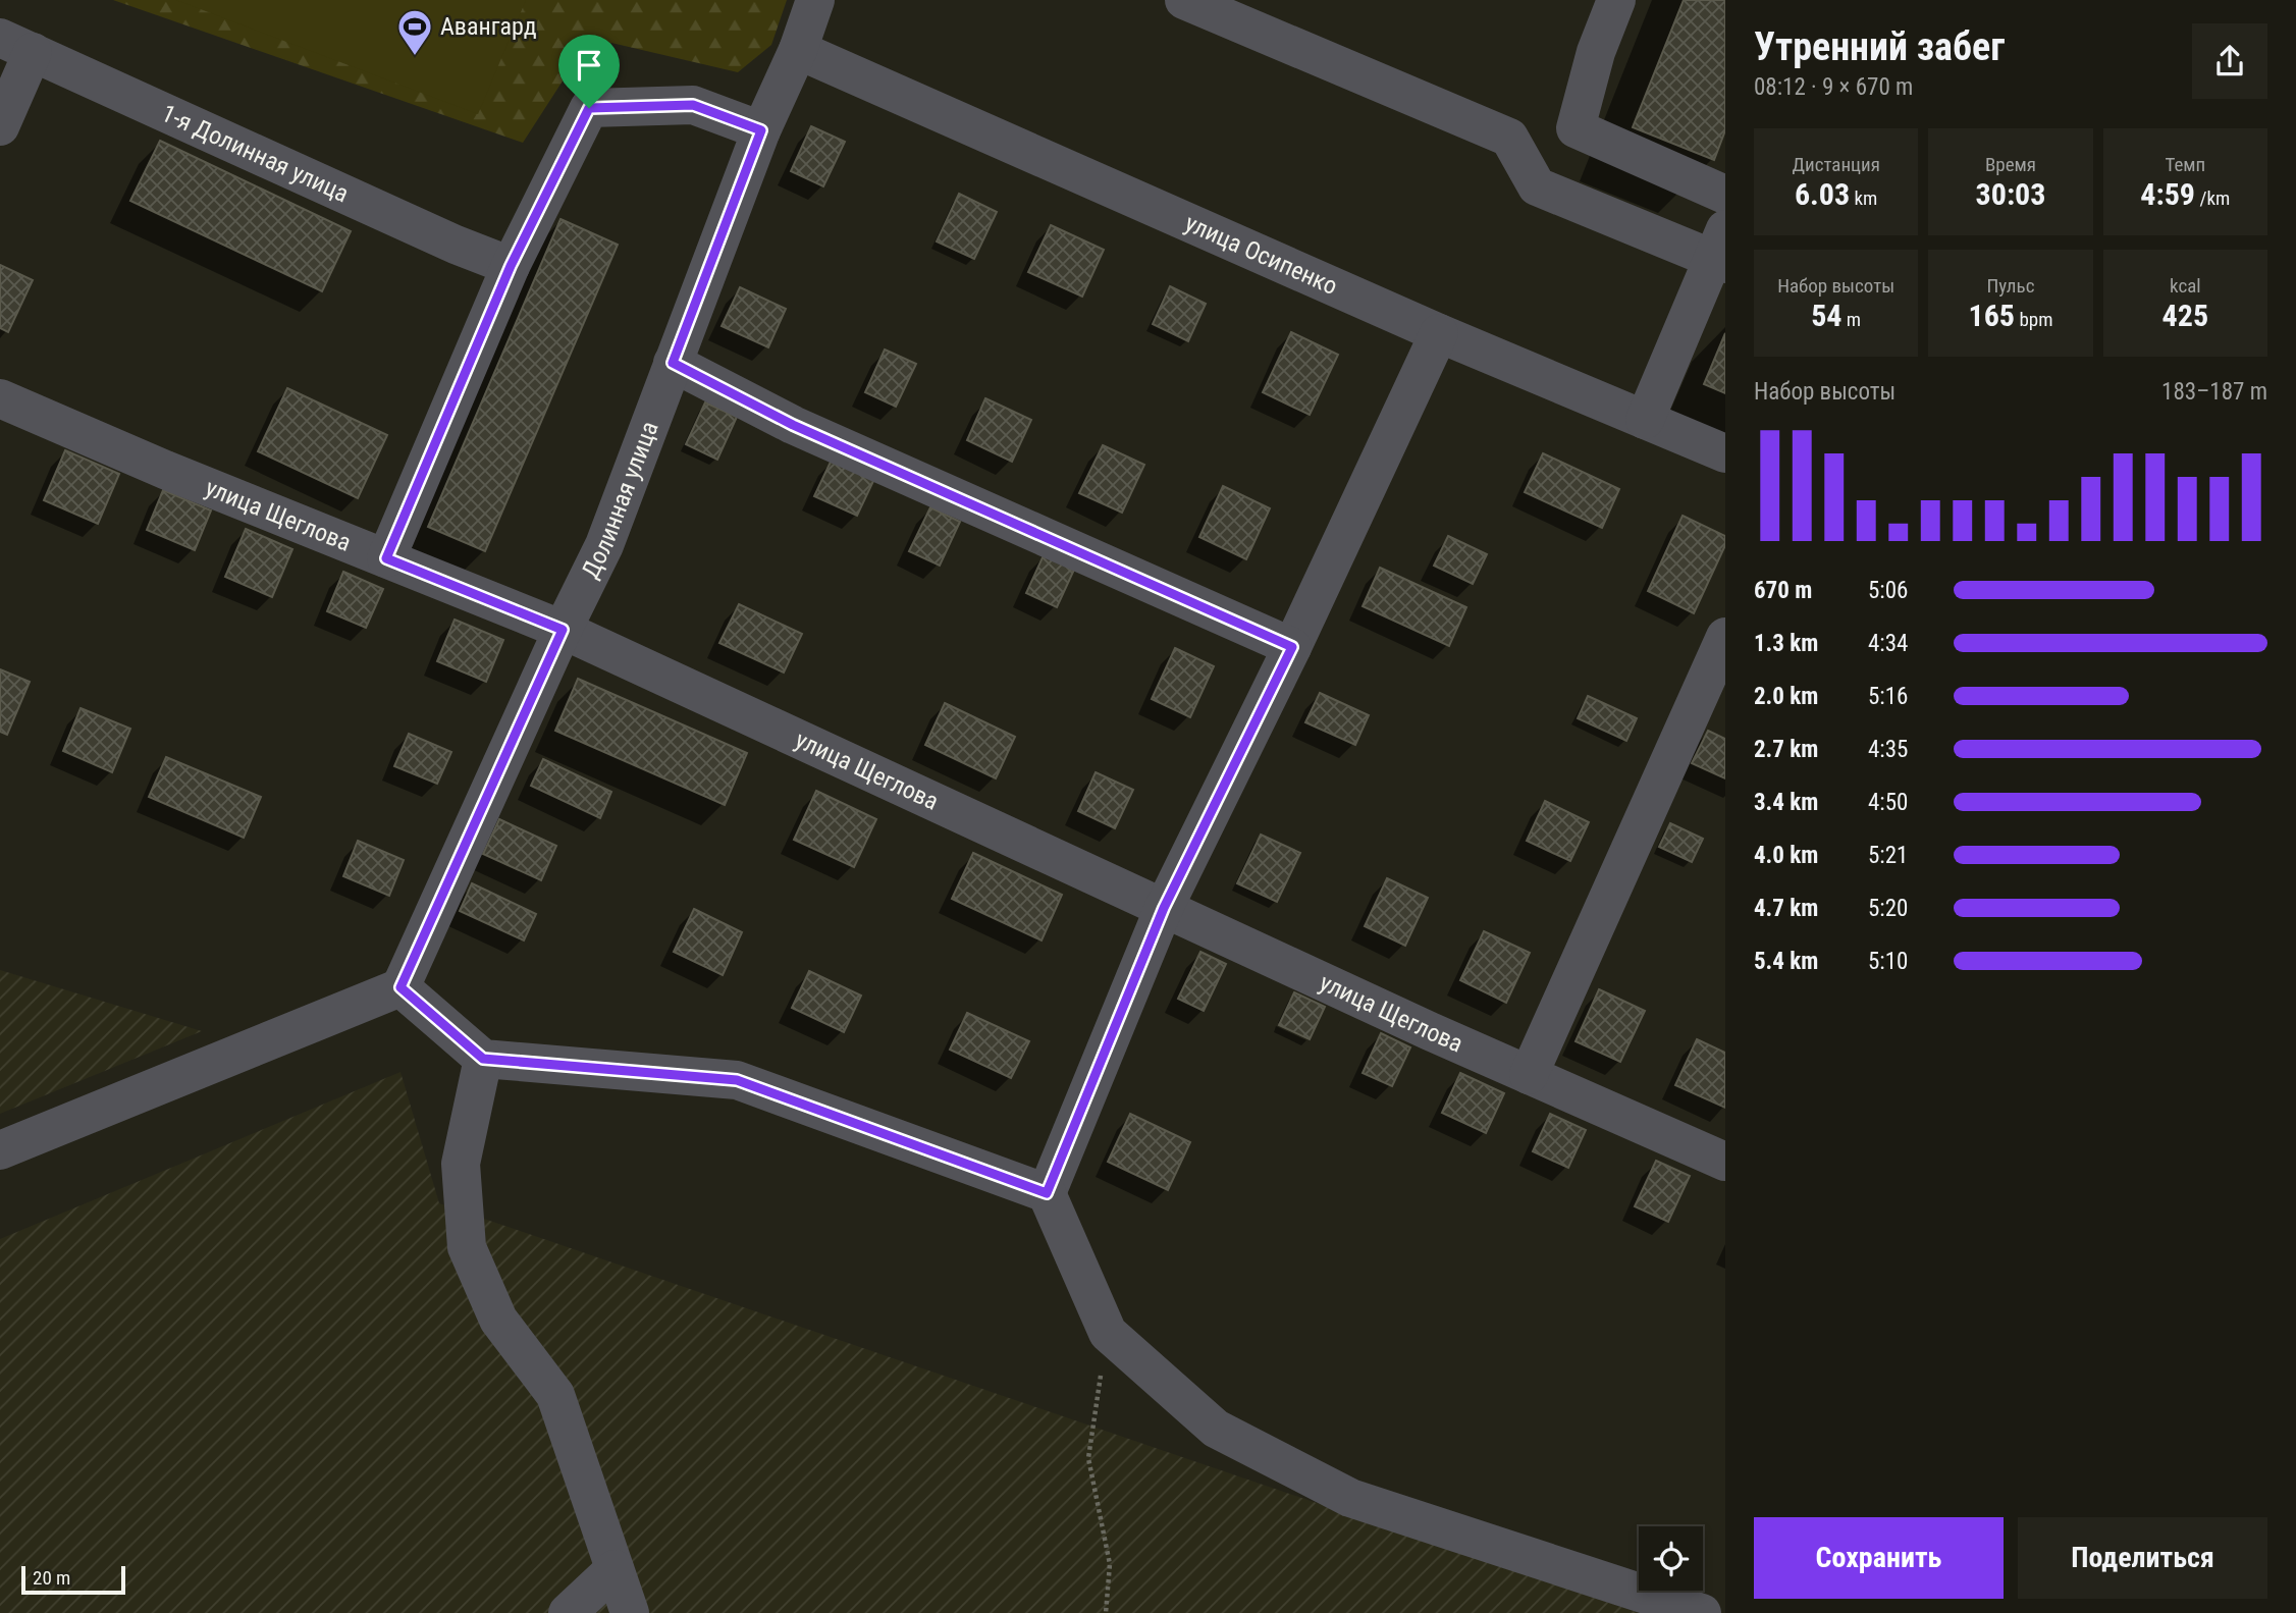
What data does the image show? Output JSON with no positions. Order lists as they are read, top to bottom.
{
  "streets": {
    "street": [
      "1-я Долинная улица",
      "улица Осипенко",
      "Долинная улица",
      "улица Щеглова"
    ]
  },
  "crossings": [
    ["улица Осипенко", "Долинная улица"],
    ["Долинная улица", "улица Щеглова"]
  ],
  "places": {
    "sports": ["Авангард"]
  },
  "scale_bar": "20 m",
  "page": {
    "heading": ["Утренний забег", "08:12 · 9 × 670 m"],
    "stats": [
      ["Дистанция", "6.03 km"],
      ["Время", "30:03"],
      ["Темп", "4:59 /km"],
      ["Набор высоты", "54 m"],
      ["Пульс", "165 bpm"],
      ["kcal", "425"]
    ],
    "chart": ["Набор высоты", "183–187 m"],
    "list": [
      {
        "name": "670 m",
        "note": "5:06"
      },
      {
        "name": "1.3 km",
        "note": "4:34"
      },
      {
        "name": "2.0 km",
        "note": "5:16"
      },
      {
        "name": "2.7 km",
        "note": "4:35"
      },
      {
        "name": "3.4 km",
        "note": "4:50"
      },
      {
        "name": "4.0 km",
        "note": "5:21"
      },
      {
        "name": "4.7 km",
        "note": "5:20"
      },
      {
        "name": "5.4 km",
        "note": "5:10"
      }
    ],
    "buttons": ["Сохранить", "Поделиться"],
    "scale": "20 m"
  }
}
